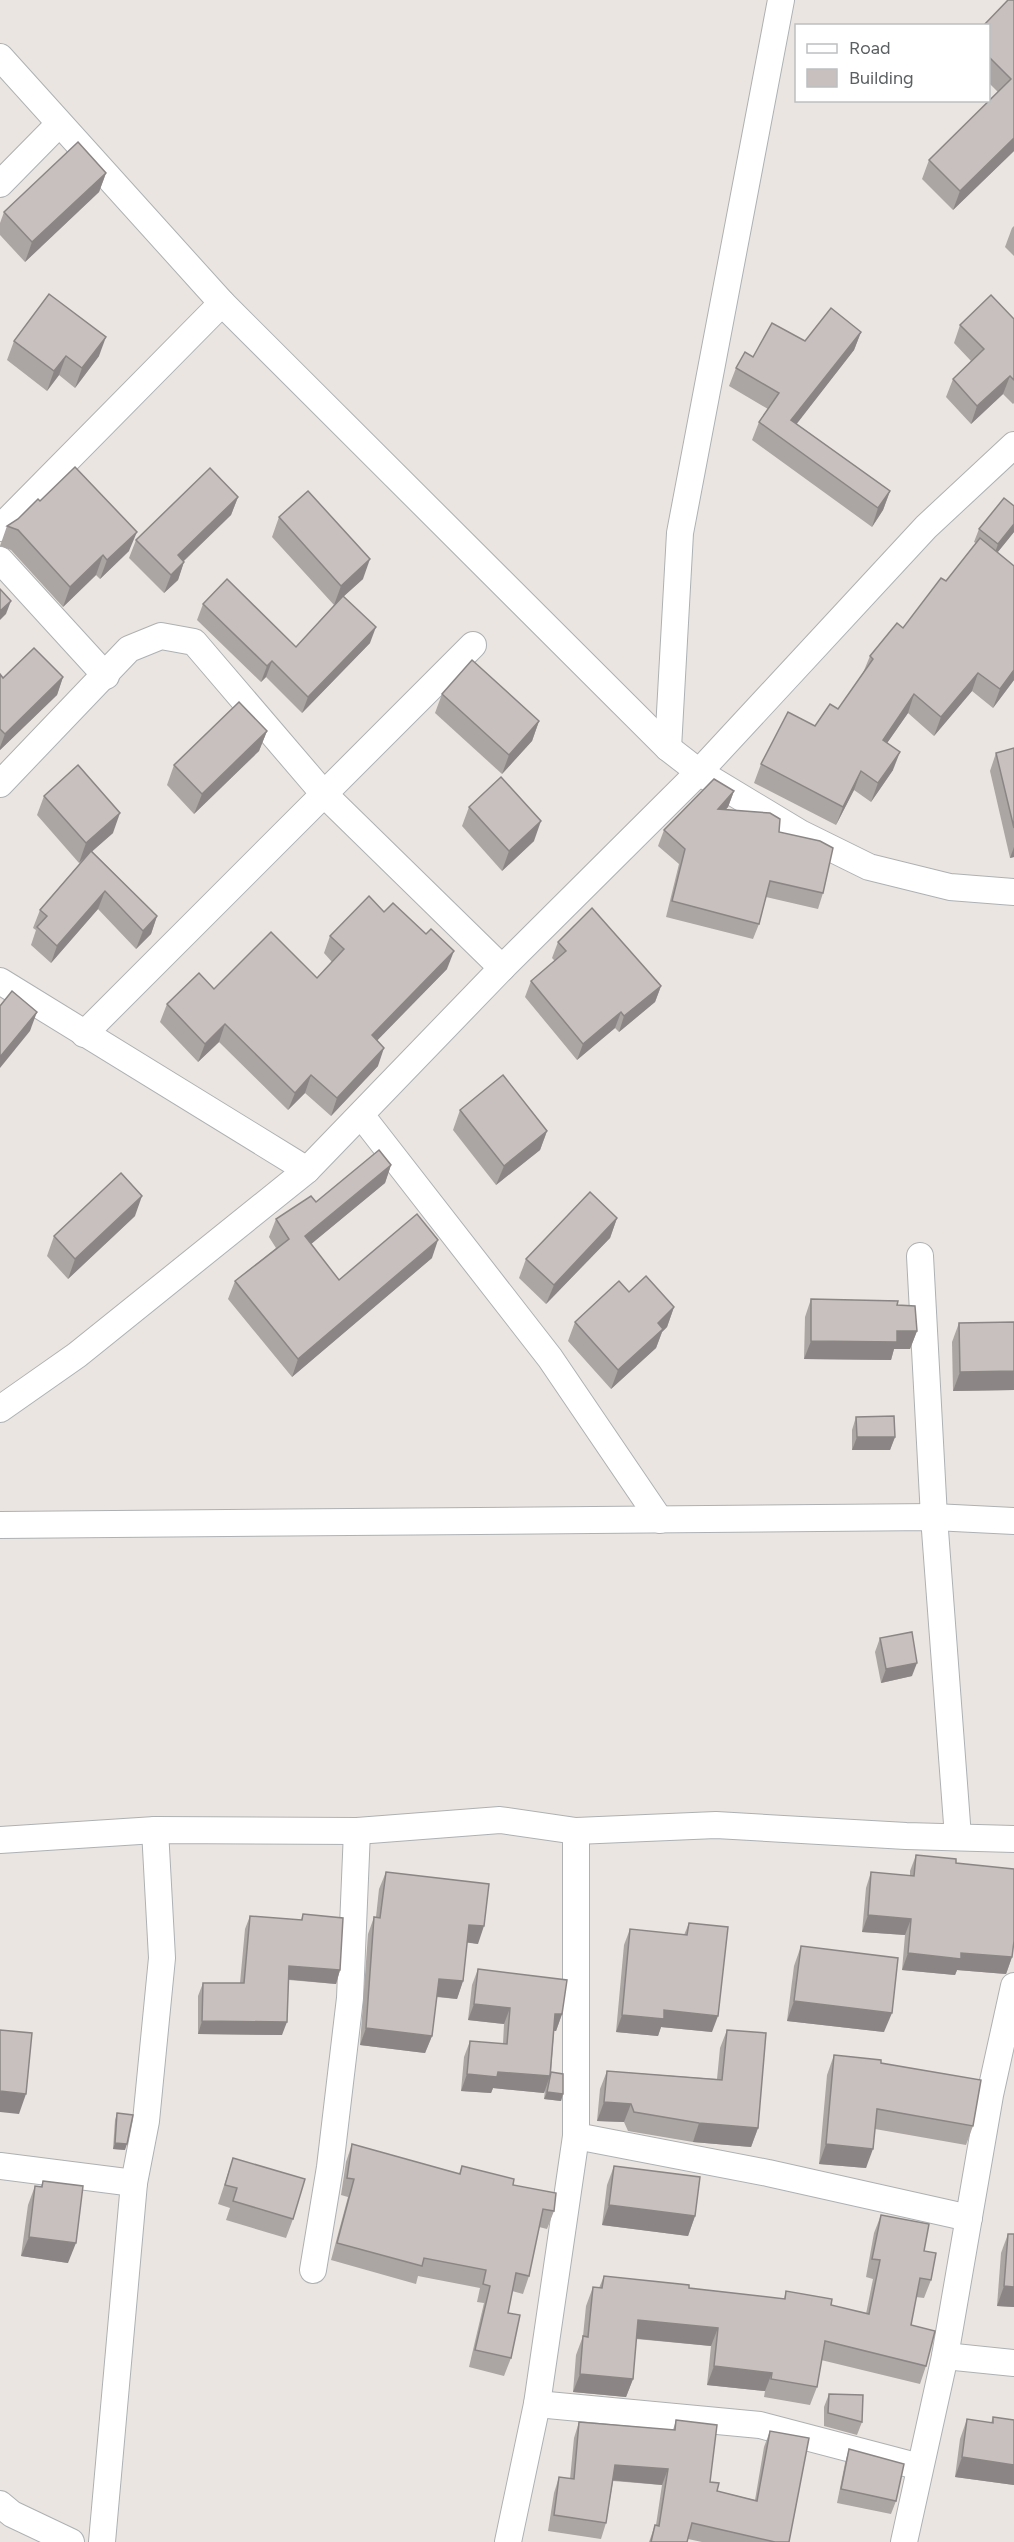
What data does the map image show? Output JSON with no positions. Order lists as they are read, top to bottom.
{
  "legend": ["Road", "Building"]
}
